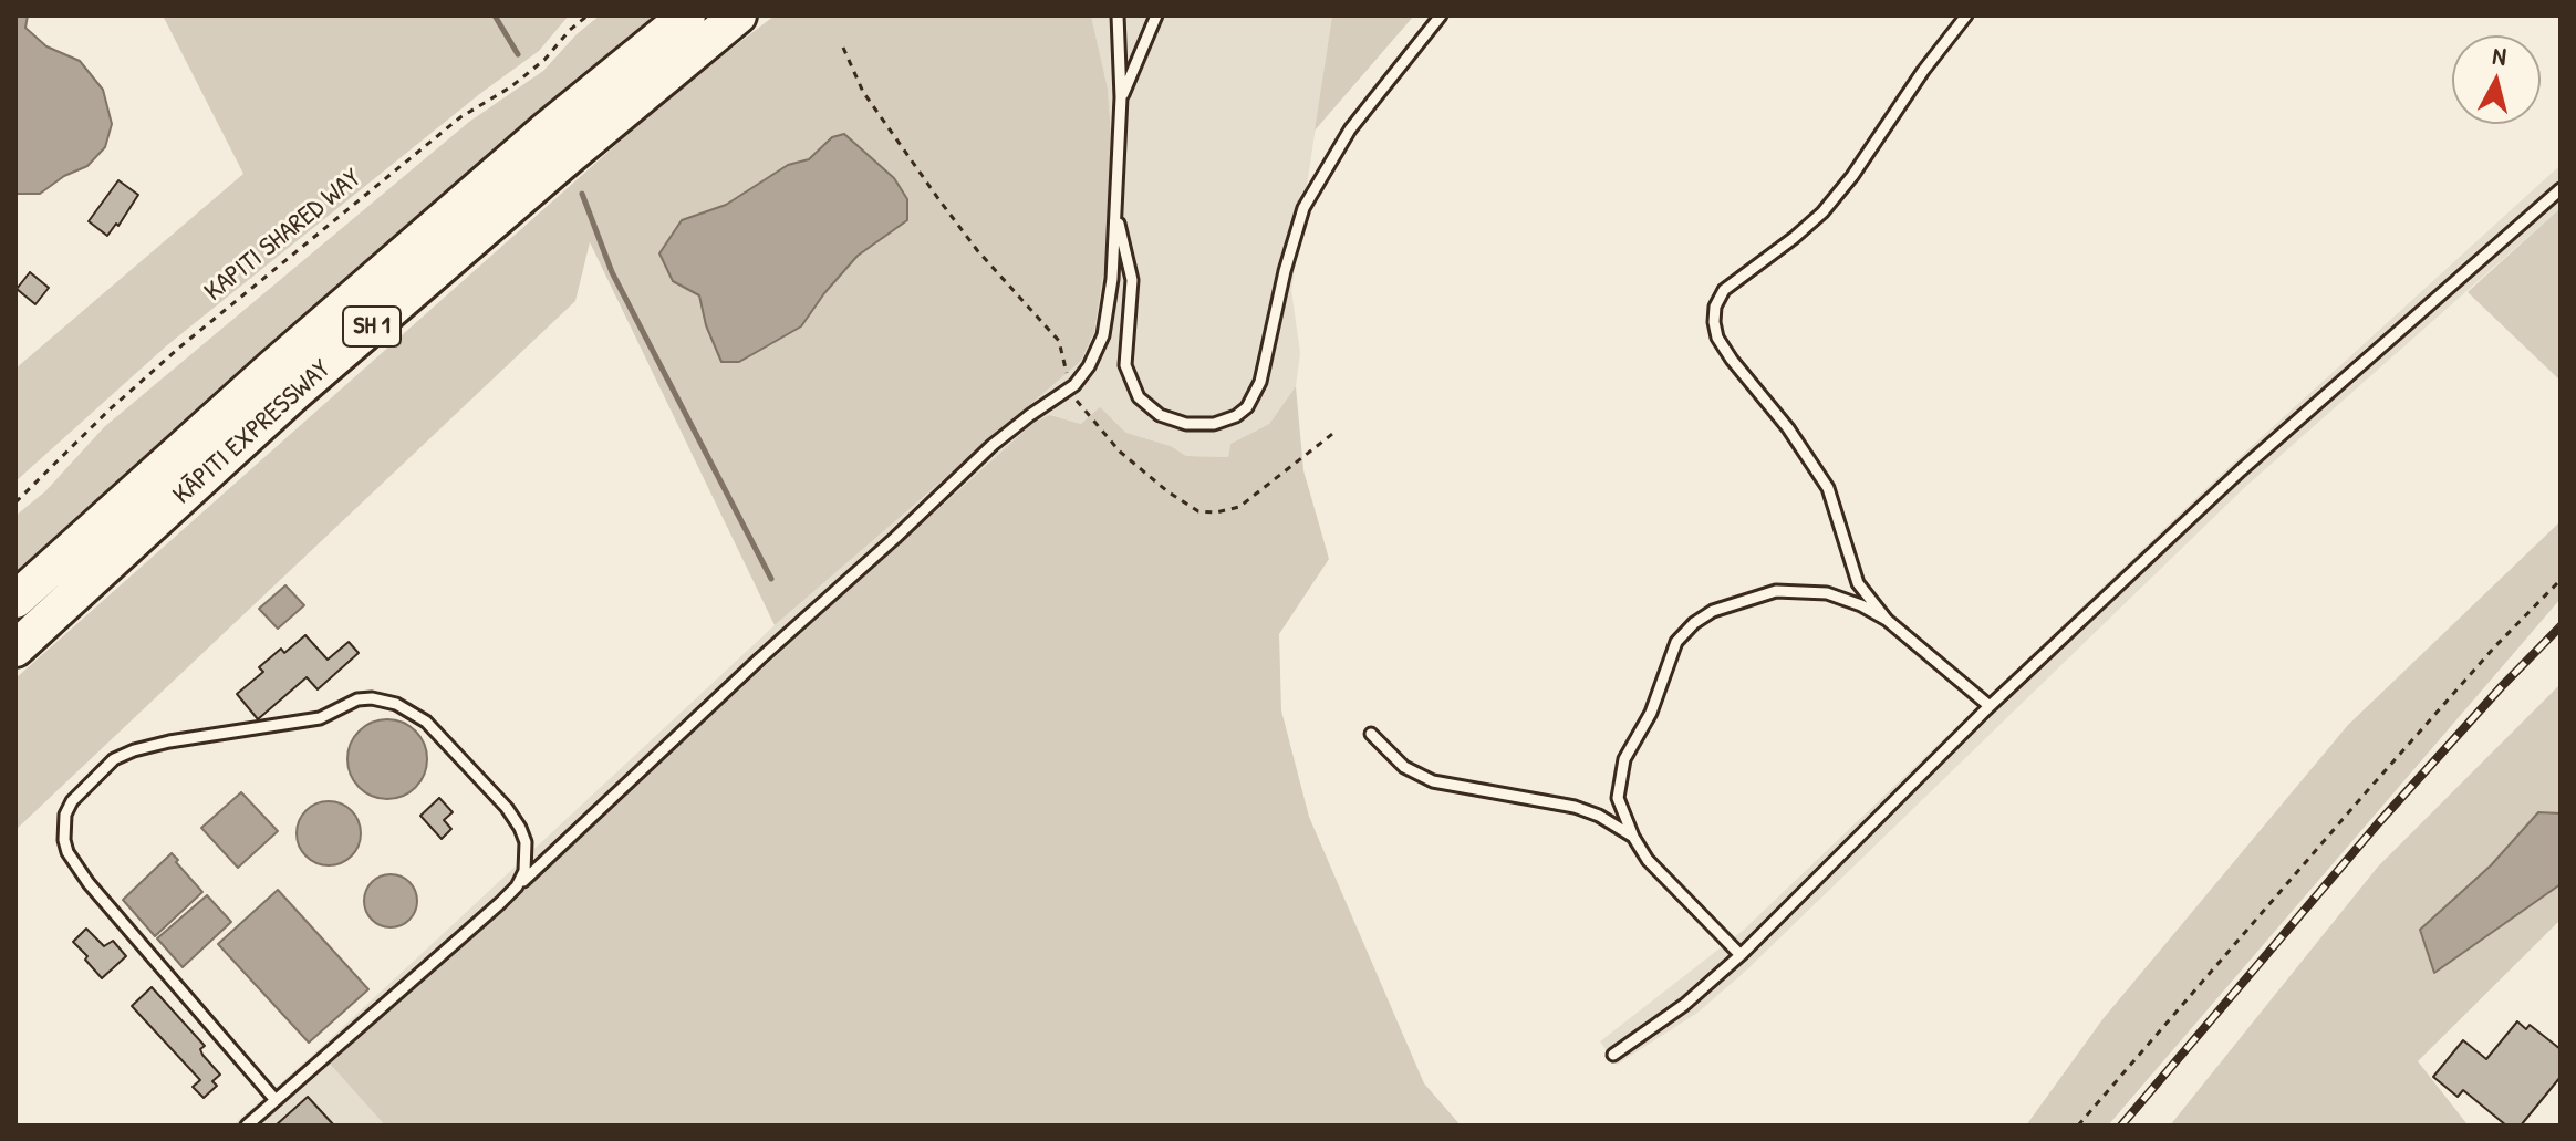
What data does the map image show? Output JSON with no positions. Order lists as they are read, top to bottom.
{
  "streets": {
    "highway": ["SH 1", "KĀPITI EXPRESSWAY"],
    "path": ["KAPITI SHARED WAY"]
  },
  "north": "top"
}
